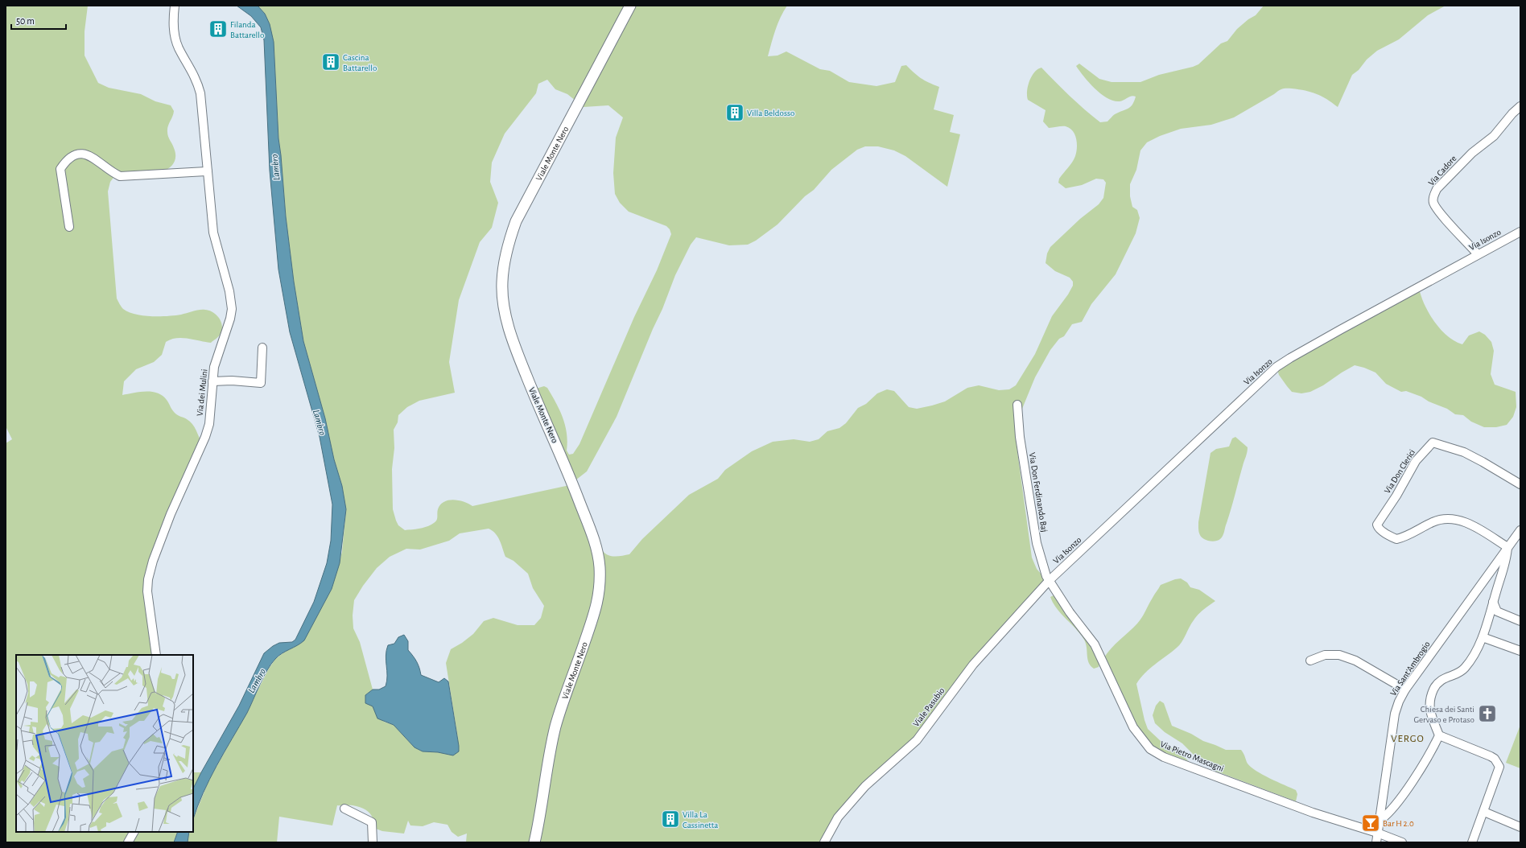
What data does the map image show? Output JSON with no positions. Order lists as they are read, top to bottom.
{
  "streets": {
    "street": [
      "Viale Monte Nero",
      "Via Cadore",
      "Via Isonzo",
      "Via dei Mulini",
      "Via Don Clerici",
      "Via Don Ferdinando Baj",
      "Via Sant'Ambrogio",
      "Viale Pasubio",
      "Via Pietro Mascagni"
    ]
  },
  "crossings": [
    ["Via Cadore", "Via Isonzo"],
    ["Via Isonzo", "Via Don Ferdinando Baj"],
    ["Via Isonzo", "Viale Pasubio"],
    ["Via Isonzo", "Via Pietro Mascagni"],
    ["Via Don Clerici", "Via Sant'Ambrogio"],
    ["Via Don Ferdinando Baj", "Viale Pasubio"],
    ["Via Don Ferdinando Baj", "Via Pietro Mascagni"],
    ["Via Sant'Ambrogio", "Via Pietro Mascagni"],
    ["Viale Pasubio", "Via Pietro Mascagni"]
  ],
  "districts": ["VERGO"],
  "water": ["Lambro"],
  "places": {
    "building": [
      "Filanda Battarello",
      "Cascina Battarello",
      "Villa Beldosso",
      "Villa La Cassinetta"
    ],
    "church": ["Chiesa dei Santi Gervaso e Protaso"],
    "bar": ["Bar H 2.0"]
  },
  "scale_bar": "50 m"
}
